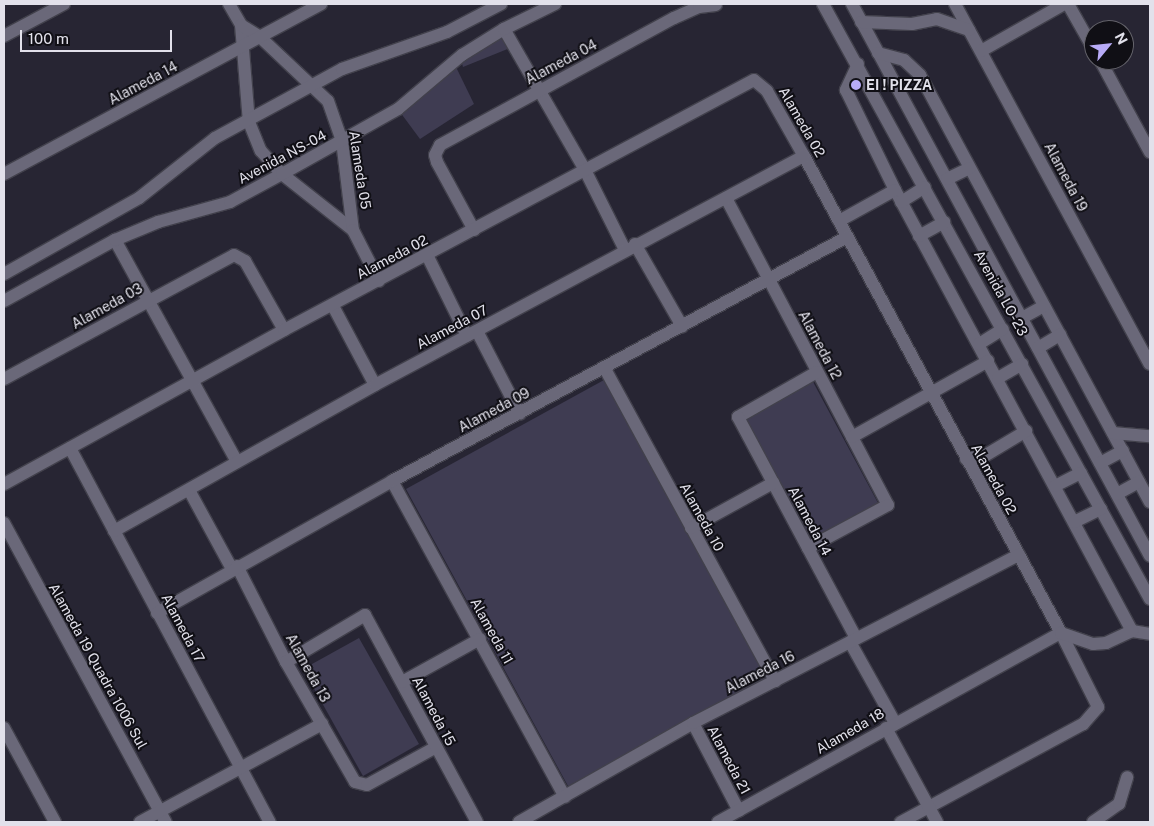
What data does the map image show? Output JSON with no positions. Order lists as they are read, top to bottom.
{
  "streets": {
    "street": [
      "Alameda 04",
      "Alameda 14",
      "Alameda 02",
      "Avenida NS-04",
      "Alameda 05",
      "Alameda 19",
      "Avenida LO-23",
      "Alameda 03",
      "Alameda 07",
      "Alameda 12",
      "Alameda 09",
      "Alameda 10",
      "Alameda 17",
      "Alameda 11",
      "Alameda 19 Quadra 1006 Sul",
      "Alameda 13",
      "Alameda 16",
      "Alameda 15",
      "Alameda 18",
      "Alameda 21"
    ]
  },
  "crossings": [
    ["Alameda 04", "Alameda 02"],
    ["Alameda 14", "Alameda 02"],
    ["Alameda 14", "Alameda 05"],
    ["Alameda 14", "Alameda 12"],
    ["Alameda 14", "Alameda 16"],
    ["Alameda 14", "Alameda 18"],
    ["Alameda 02", "Alameda 03"],
    ["Alameda 02", "Alameda 07"],
    ["Alameda 02", "Alameda 09"],
    ["Alameda 02", "Alameda 17"],
    ["Alameda 02", "Alameda 16"],
    ["Alameda 02", "Alameda 18"],
    ["Avenida NS-04", "Alameda 05"],
    ["Alameda 07", "Alameda 12"],
    ["Alameda 07", "Alameda 17"],
    ["Alameda 07", "Alameda 13"],
    ["Alameda 12", "Alameda 09"],
    ["Alameda 09", "Alameda 10"],
    ["Alameda 09", "Alameda 17"],
    ["Alameda 09", "Alameda 11"],
    ["Alameda 09", "Alameda 13"],
    ["Alameda 10", "Alameda 16"],
    ["Alameda 11", "Alameda 16"],
    ["Alameda 13", "Alameda 15"],
    ["Alameda 16", "Alameda 21"],
    ["Alameda 18", "Alameda 21"]
  ],
  "places": ["EI ! PIZZA"],
  "scale_bar": "100 m",
  "north": "top right"
}
